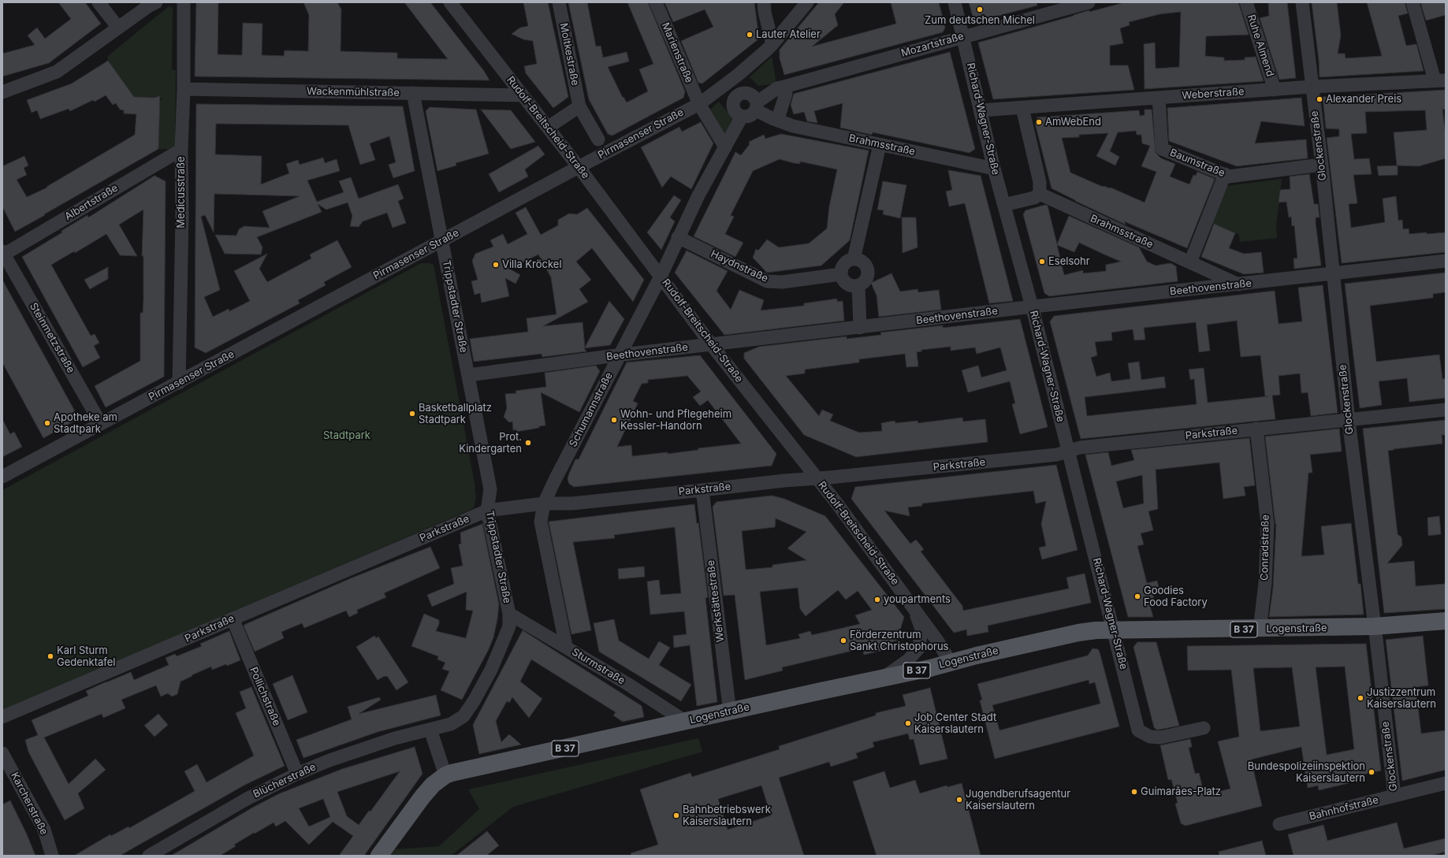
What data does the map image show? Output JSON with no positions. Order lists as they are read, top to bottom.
{
  "streets": {
    "main road": ["Logenstraße", "B 37"],
    "street": [
      "Mozartstraße",
      "Ruhe Almend",
      "Marienstraße",
      "Moltkestraße",
      "Wackenmühlstraße",
      "Weberstraße",
      "Richard-Wagner-Straße",
      "Rudolf-Breitscheid-Straße",
      "Pirmasenser Straße",
      "Brahmsstraße",
      "Glockenstraße",
      "Baumstraße",
      "Medicusstraße",
      "Albertstraße",
      "Haydnstraße",
      "Beethovenstraße",
      "Trippstadter Straße",
      "Steinmetzstraße",
      "Schumannstraße",
      "Parkstraße",
      "Conradstraße",
      "Werkstättestraße",
      "Sturmstraße",
      "Pollichstraße",
      "Blücherstraße",
      "Karcherstraße",
      "Bahnhofstraße"
    ]
  },
  "crossings": [
    ["Mozartstraße", "Richard-Wagner-Straße"],
    ["Mozartstraße", "Brahmsstraße"],
    ["Mozartstraße", "Schumannstraße"],
    ["Ruhe Almend", "Weberstraße"],
    ["Marienstraße", "Pirmasenser Straße"],
    ["Wackenmühlstraße", "Rudolf-Breitscheid-Straße"],
    ["Wackenmühlstraße", "Medicusstraße"],
    ["Wackenmühlstraße", "Trippstadter Straße"],
    ["Weberstraße", "Richard-Wagner-Straße"],
    ["Weberstraße", "Glockenstraße"],
    ["Weberstraße", "Baumstraße"],
    ["Richard-Wagner-Straße", "Brahmsstraße"],
    ["Richard-Wagner-Straße", "Beethovenstraße"],
    ["Richard-Wagner-Straße", "Parkstraße"],
    ["Richard-Wagner-Straße", "Logenstraße"],
    ["Rudolf-Breitscheid-Straße", "Pirmasenser Straße"],
    ["Rudolf-Breitscheid-Straße", "Beethovenstraße"],
    ["Rudolf-Breitscheid-Straße", "Schumannstraße"],
    ["Rudolf-Breitscheid-Straße", "Parkstraße"],
    ["Rudolf-Breitscheid-Straße", "Logenstraße"],
    ["Pirmasenser Straße", "Medicusstraße"],
    ["Pirmasenser Straße", "Trippstadter Straße"],
    ["Pirmasenser Straße", "Steinmetzstraße"],
    ["Brahmsstraße", "Beethovenstraße"],
    ["Brahmsstraße", "Schumannstraße"],
    ["Glockenstraße", "Baumstraße"],
    ["Glockenstraße", "Beethovenstraße"],
    ["Glockenstraße", "Parkstraße"],
    ["Glockenstraße", "Logenstraße"],
    ["Glockenstraße", "Bahnhofstraße"],
    ["Medicusstraße", "Albertstraße"],
    ["Albertstraße", "Steinmetzstraße"],
    ["Haydnstraße", "Schumannstraße"],
    ["Beethovenstraße", "Trippstadter Straße"],
    ["Beethovenstraße", "Schumannstraße"],
    ["Trippstadter Straße", "Parkstraße"],
    ["Trippstadter Straße", "Sturmstraße"],
    ["Trippstadter Straße", "Blücherstraße"],
    ["Schumannstraße", "Parkstraße"],
    ["Parkstraße", "Conradstraße"],
    ["Parkstraße", "Werkstättestraße"],
    ["Parkstraße", "Pollichstraße"],
    ["Conradstraße", "Logenstraße"],
    ["Werkstättestraße", "Logenstraße"],
    ["Logenstraße", "B 37"],
    ["Logenstraße", "Sturmstraße"],
    ["Pollichstraße", "Blücherstraße"]
  ],
  "parks": ["Stadtpark"],
  "places": [
    "Zum deutschen Michel",
    "Lauter Atelier",
    "Alexander Preis",
    "AmWebEnd",
    "Eselsohr",
    "Villa Kröckel",
    "Basketballplatz Stadtpark",
    "Wohn- und Pflegeheim Kessler-Handorn",
    "Apotheke am Stadtpark",
    "Prot. Kindergarten",
    "Goodies Food Factory",
    "youpartments",
    "Förderzentrum Sankt Christophorus",
    "Karl Sturm Gedenktafel",
    "Justizzentrum Kaiserslautern",
    "Job Center Stadt Kaiserslautern",
    "Bundespolizeiinspektion Kaiserslautern",
    "Guimarães-Platz",
    "Jugendberufsagentur Kaiserslautern",
    "Bahnbetriebswerk Kaiserslautern"
  ]
}
